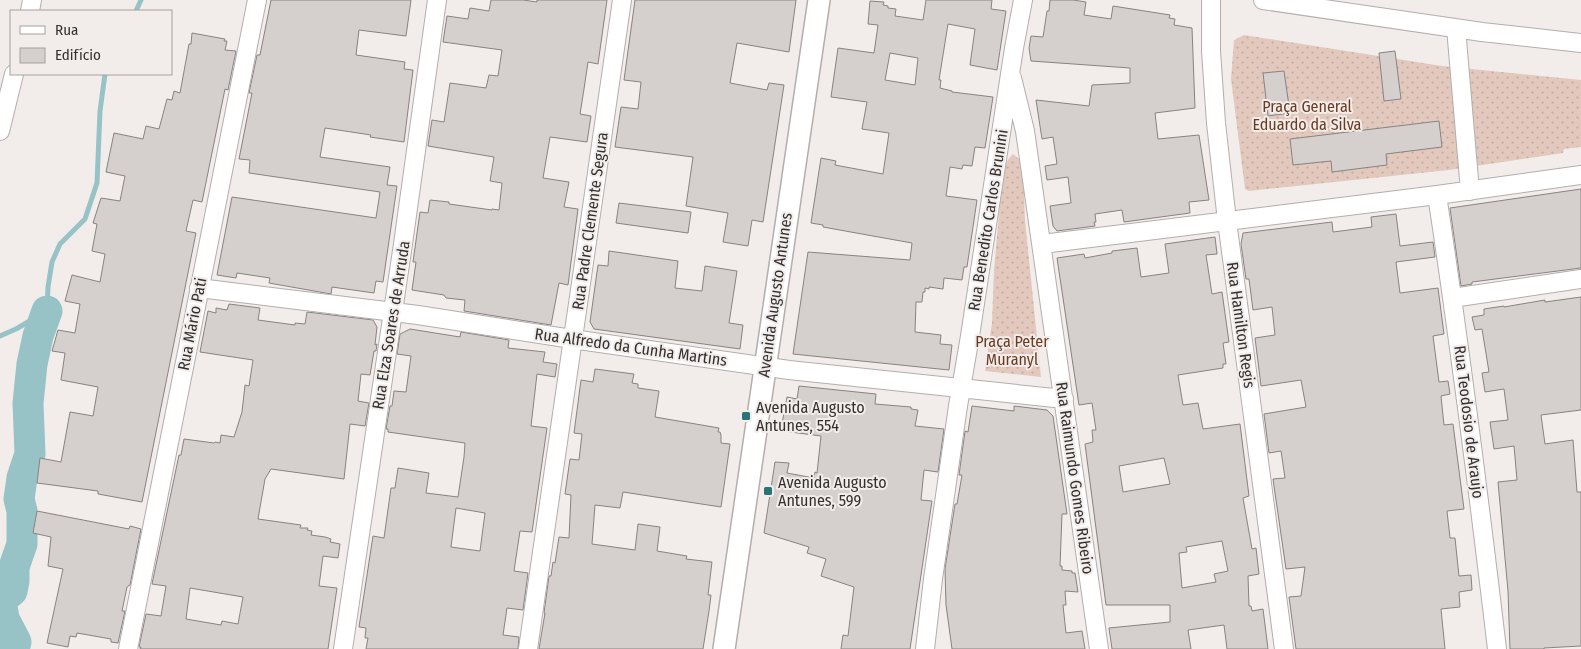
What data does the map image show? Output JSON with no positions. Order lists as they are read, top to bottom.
{
  "streets": {
    "street": [
      "Rua Benedito Carlos Brunini",
      "Rua Padre Clemente Segura",
      "Avenida Augusto Antunes",
      "Rua Mário Pati",
      "Rua Elza Soares de Arruda",
      "Rua Hamilton Regis",
      "Rua Alfredo da Cunha Martins",
      "Rua Teodosio de Araujo",
      "Rua Raimundo Gomes Ribeiro"
    ]
  },
  "crossings": [
    ["Rua Benedito Carlos Brunini", "Rua Alfredo da Cunha Martins"],
    ["Rua Benedito Carlos Brunini", "Rua Raimundo Gomes Ribeiro"],
    ["Rua Padre Clemente Segura", "Rua Alfredo da Cunha Martins"],
    ["Avenida Augusto Antunes", "Rua Alfredo da Cunha Martins"],
    ["Rua Mário Pati", "Rua Alfredo da Cunha Martins"],
    ["Rua Elza Soares de Arruda", "Rua Alfredo da Cunha Martins"],
    ["Rua Alfredo da Cunha Martins", "Rua Raimundo Gomes Ribeiro"]
  ],
  "parks": ["Praça General Eduardo da Silva", "Praça Peter Muranyl"],
  "places": {
    "transit": ["Avenida Augusto Antunes, 554", "Avenida Augusto Antunes, 599"]
  },
  "legend": ["Rua", "Edifício"]
}
